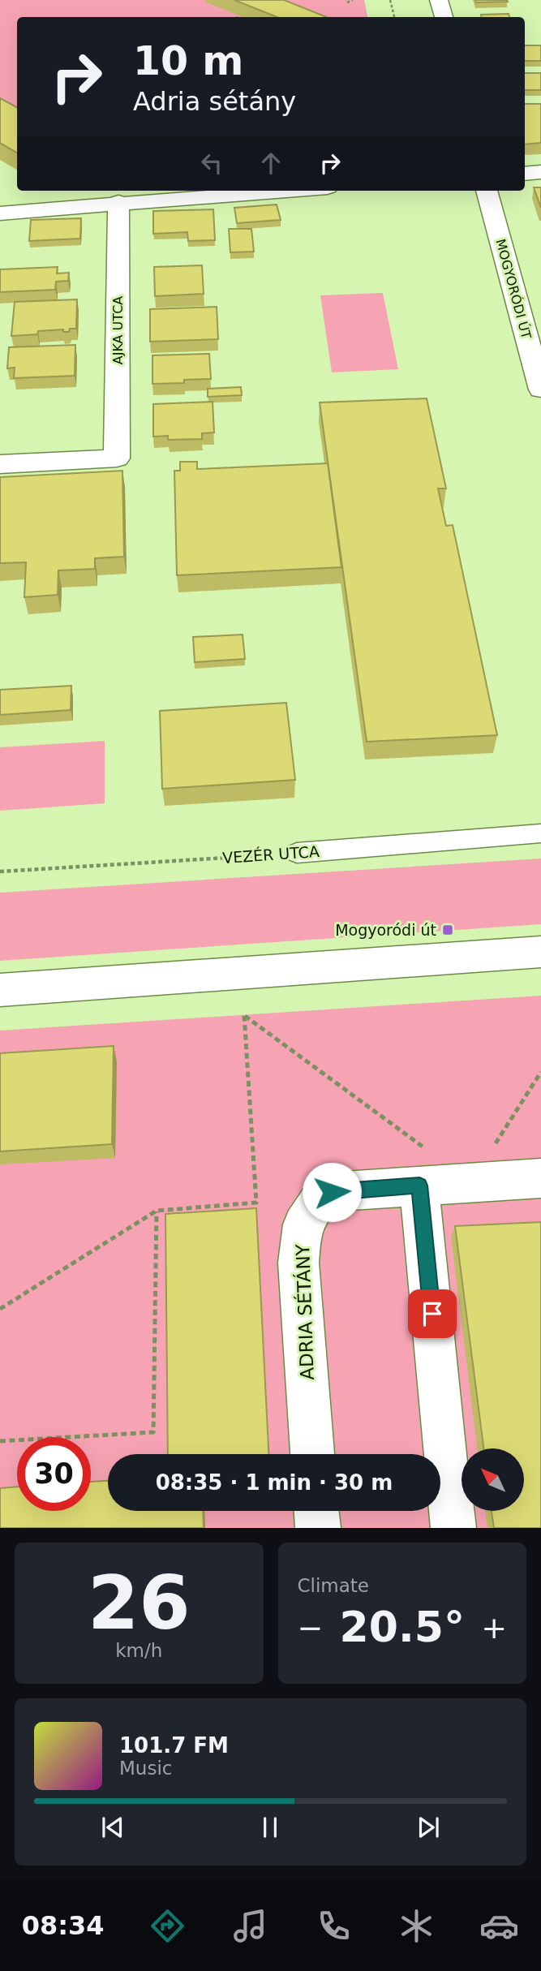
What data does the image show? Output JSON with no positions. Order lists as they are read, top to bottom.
{
  "streets": {
    "street": ["MOGYORÓDI ÚT", "AJKA UTCA", "ADRIA SÉTÁNY"],
    "lane": ["VEZÉR UTCA"]
  },
  "places": {
    "transit": ["Mogyoródi út"]
  },
  "north": "top left",
  "page": {
    "turn": ["10 m", "Adria sétány"],
    "limit": "30",
    "trip": "08:35 · 1 min · 30 m",
    "tile": [
      ["26", "km/h"],
      "Climate"
    ],
    "heat": ["−", "20.5°", "+"],
    "song": ["101.7 FM", "Music"],
    "tabs": "08:34"
  }
}
